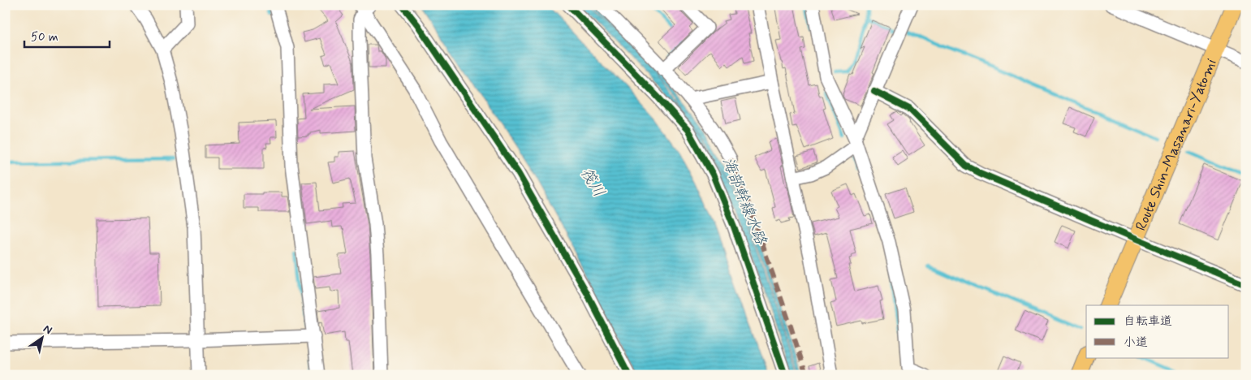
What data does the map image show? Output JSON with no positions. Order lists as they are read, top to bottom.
{
  "streets": {
    "main road": ["Route Shin-Masanari-Yatomi"]
  },
  "water": ["筏川", "海部幹線水路"],
  "legend": ["自転車道", "小道"],
  "scale_bar": "50 m",
  "north": "top right"
}
